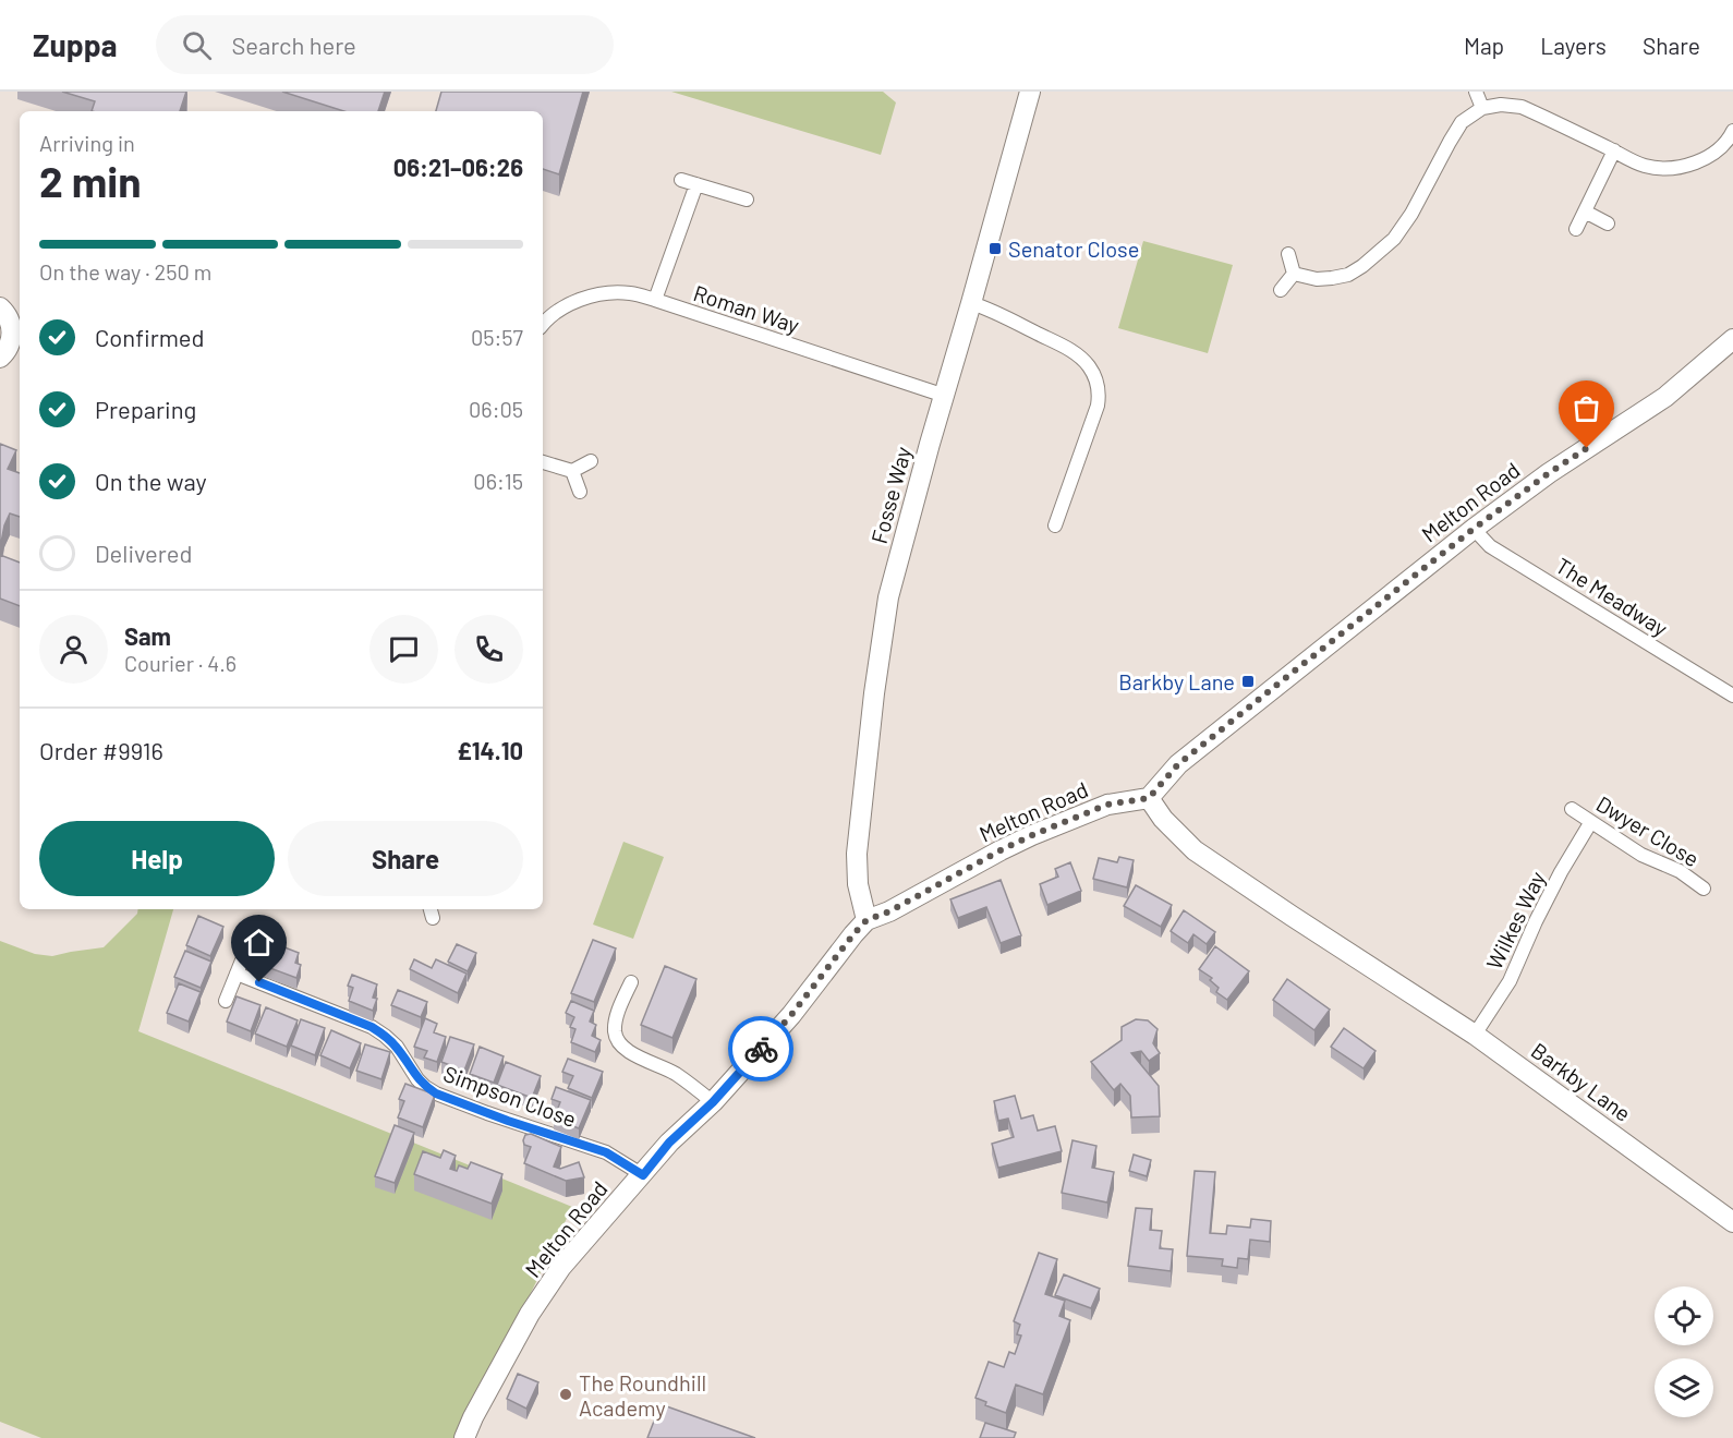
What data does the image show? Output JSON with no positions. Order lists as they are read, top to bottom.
{
  "streets": {
    "street": [
      "Roman Way",
      "Fosse Way",
      "Melton Road",
      "The Meadway",
      "Dwyer Close",
      "Wilkes Way",
      "Barkby Lane",
      "Simpson Close"
    ]
  },
  "crossings": [
    ["Roman Way", "Fosse Way"],
    ["Fosse Way", "Melton Road"],
    ["Melton Road", "The Meadway"],
    ["Melton Road", "Barkby Lane"],
    ["Melton Road", "Simpson Close"],
    ["Dwyer Close", "Wilkes Way"],
    ["Wilkes Way", "Barkby Lane"]
  ],
  "places": {
    "transit": ["Senator Close", "Barkby Lane"],
    "other": ["The Roundhill Academy"]
  },
  "page": {
    "header": "Zuppa",
    "search": "Search here",
    "nav": ["Map", "Layers", "Share"],
    "heading": ["2 min", "Arriving in", "06:21–06:26"],
    "panel": [
      "Sam",
      "Courier · 4.6",
      "Order #9916",
      "£14.10"
    ],
    "bar": "On the way · 250 m",
    "list": [
      ["Confirmed", "05:57"],
      ["Preparing", "06:05"],
      ["On the way", "06:15"],
      "Delivered"
    ],
    "buttons": ["Help", "Share"]
  }
}
